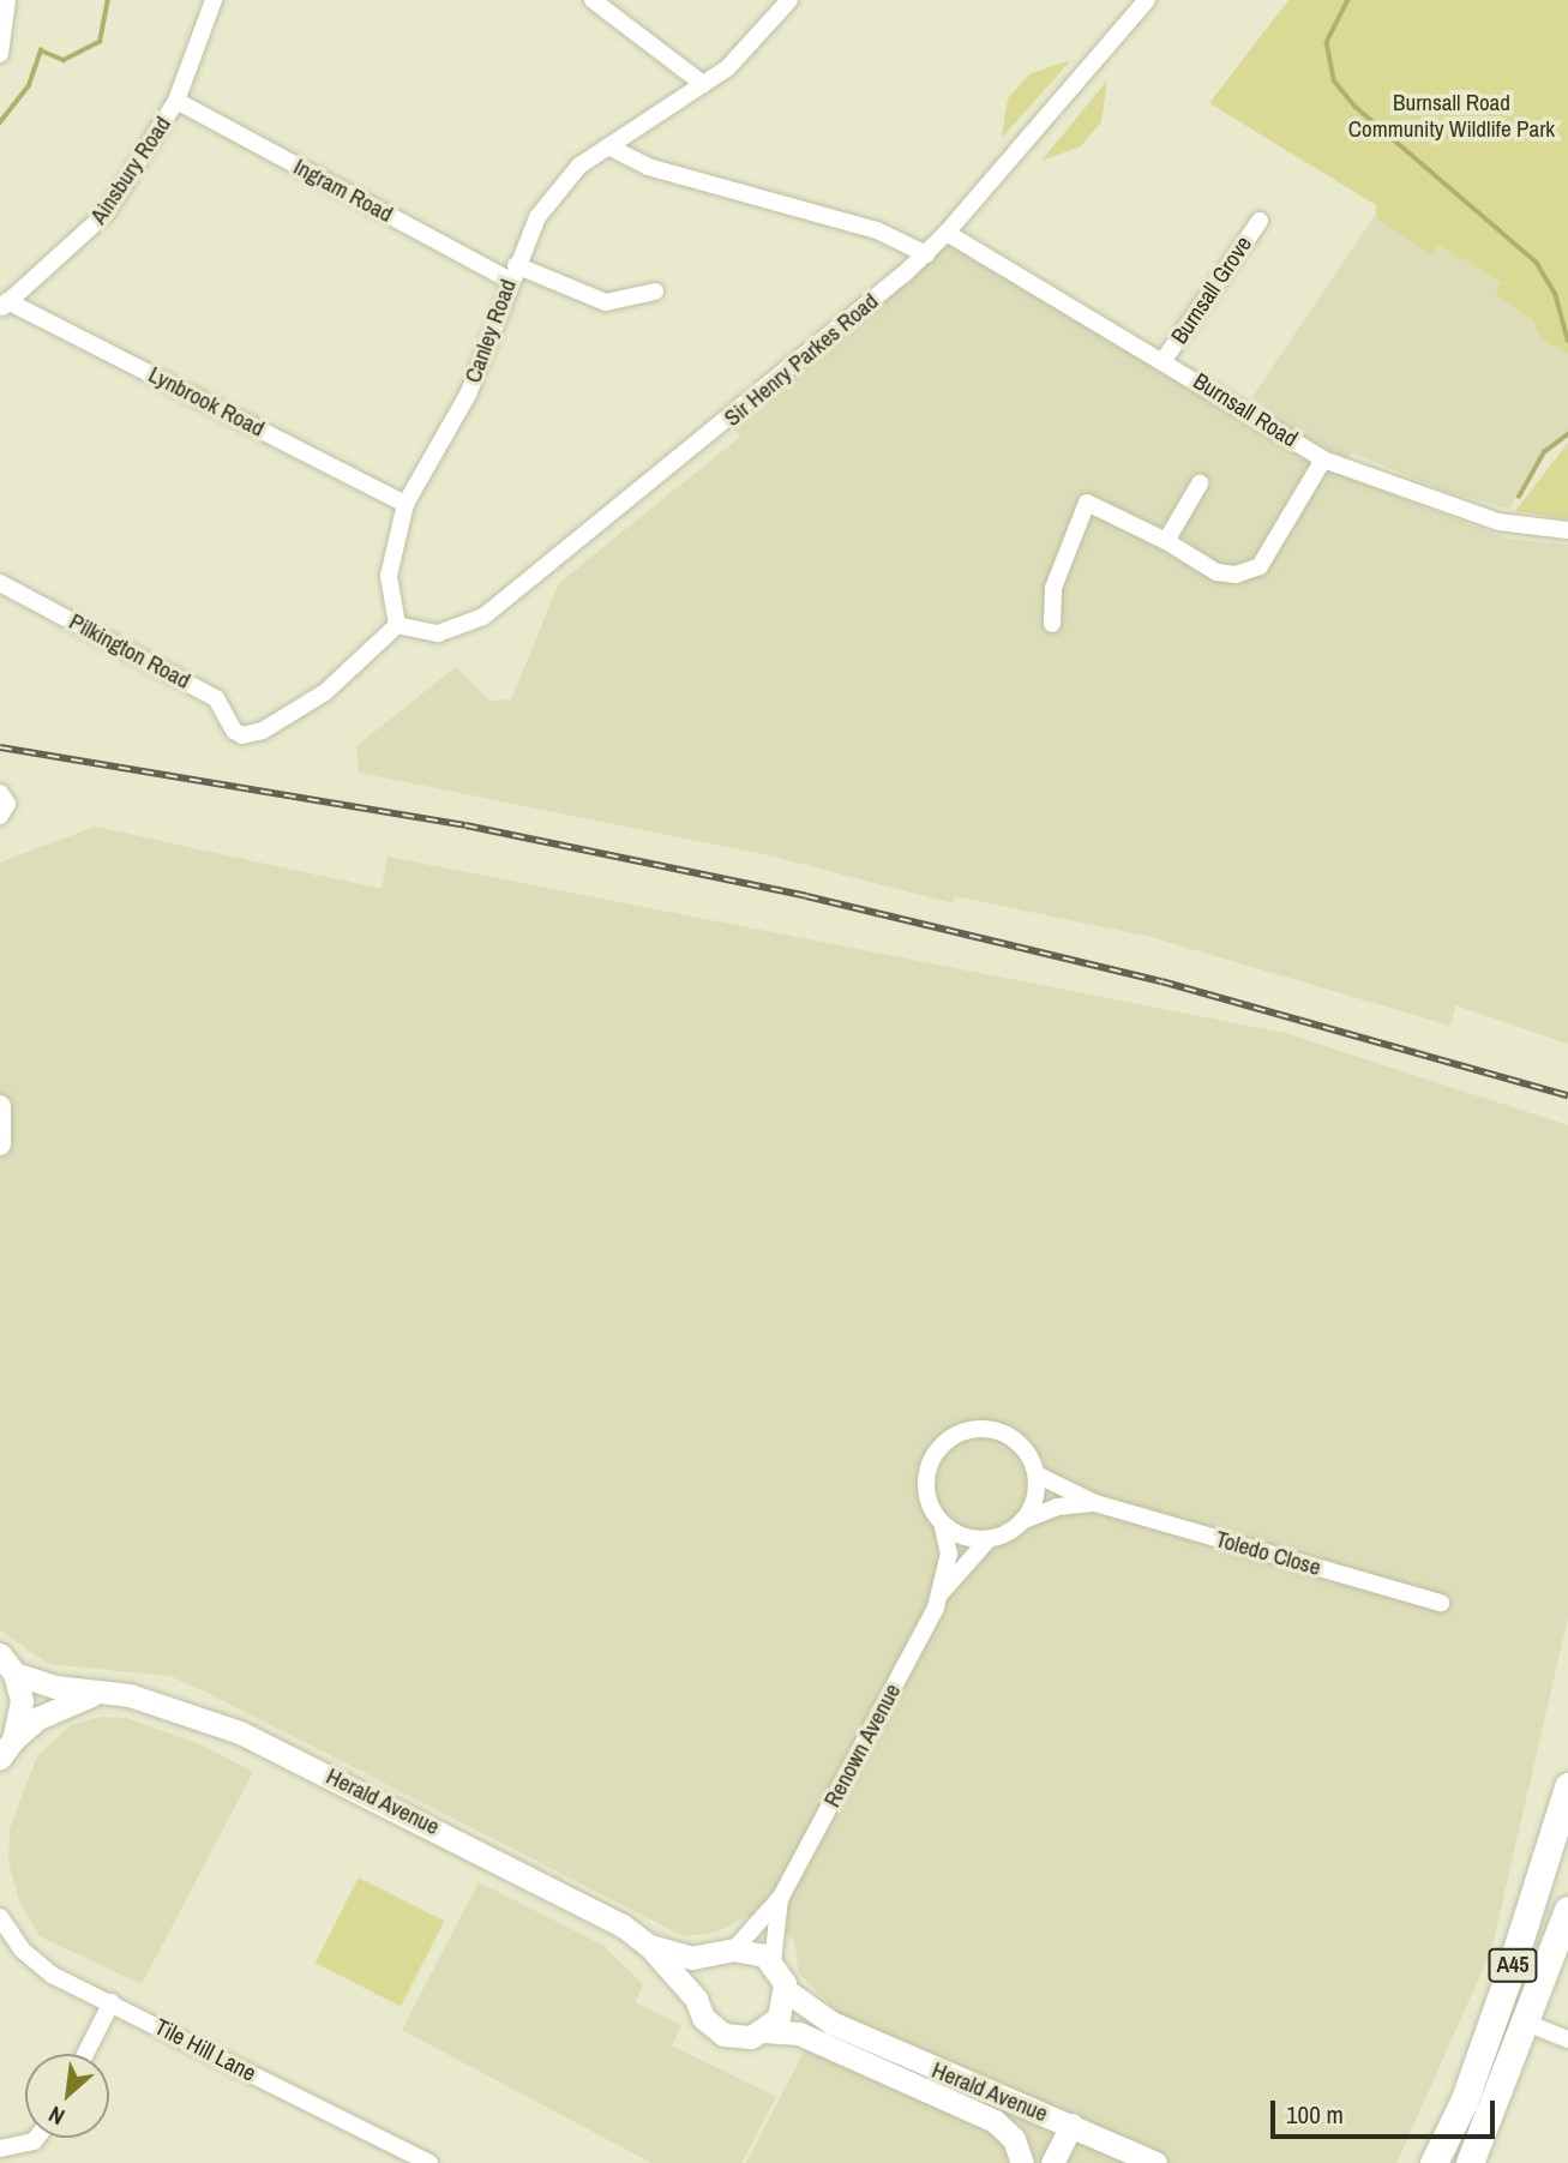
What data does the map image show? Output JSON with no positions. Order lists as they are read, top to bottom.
{
  "streets": {
    "highway": ["A45"],
    "main road": ["Herald Avenue"],
    "street": [
      "Ainsbury Road",
      "Ingram Road",
      "Burnsall Grove",
      "Canley Road",
      "Sir Henry Parkes Road",
      "Lynbrook Road",
      "Burnsall Road",
      "Pilkington Road",
      "Toledo Close",
      "Renown Avenue",
      "Tile Hill Lane"
    ]
  },
  "crossings": [
    ["Ainsbury Road", "Ingram Road"],
    ["Ainsbury Road", "Lynbrook Road"],
    ["Ingram Road", "Canley Road"],
    ["Burnsall Grove", "Burnsall Road"],
    ["Canley Road", "Sir Henry Parkes Road"],
    ["Canley Road", "Lynbrook Road"],
    ["Canley Road", "Pilkington Road"],
    ["Sir Henry Parkes Road", "Burnsall Road"],
    ["Sir Henry Parkes Road", "Pilkington Road"],
    ["Toledo Close", "Renown Avenue"],
    ["Renown Avenue", "Herald Avenue"]
  ],
  "parks": ["Burnsall Road Community Wildlife Park"],
  "scale_bar": "100 m",
  "north": "bottom left"
}
